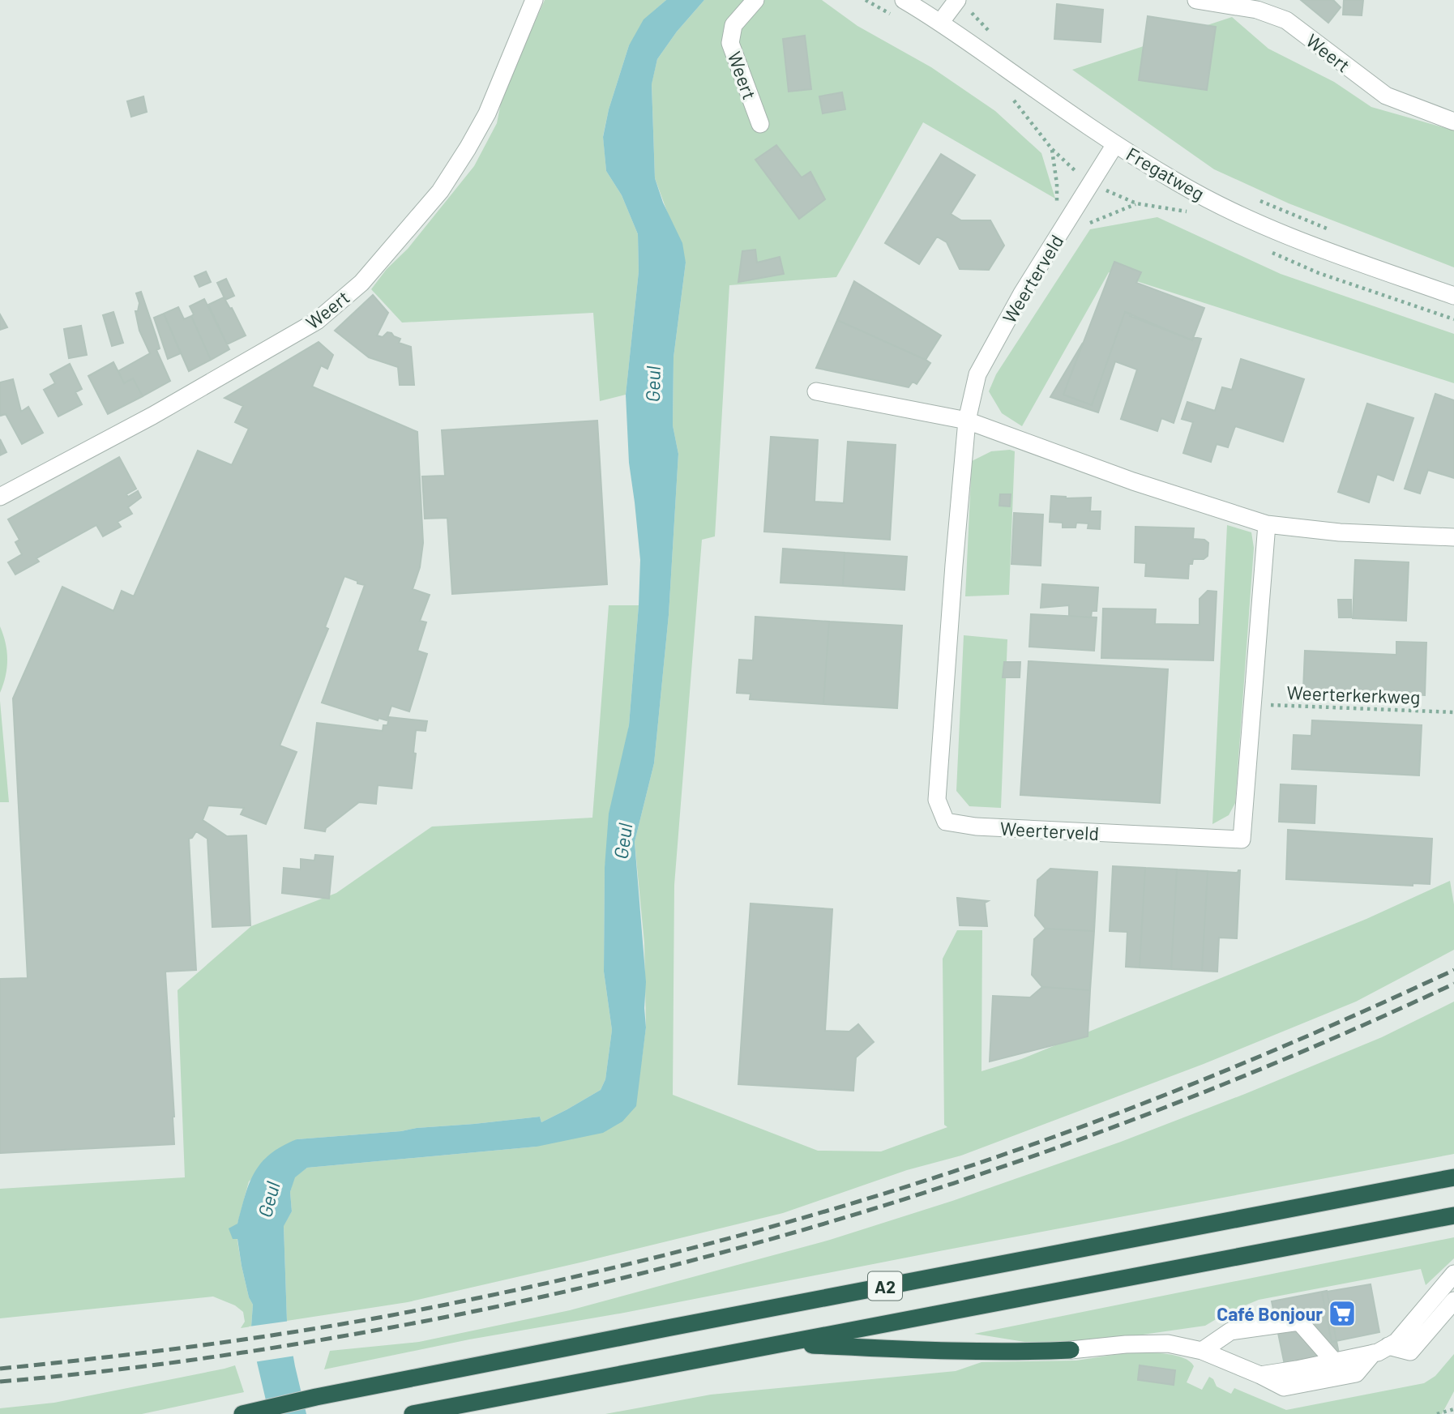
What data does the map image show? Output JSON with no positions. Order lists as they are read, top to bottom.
{
  "streets": {
    "highway": ["A2"],
    "street": ["Weert", "Fregatweg", "Weerterveld"],
    "path": ["Weerterkerkweg"]
  },
  "crossings": [
    ["Fregatweg", "Weerterveld"],
    ["Weerterveld", "Weerterkerkweg"]
  ],
  "water": ["Geul"],
  "places": {
    "supermarket": ["Café Bonjour"]
  }
}
